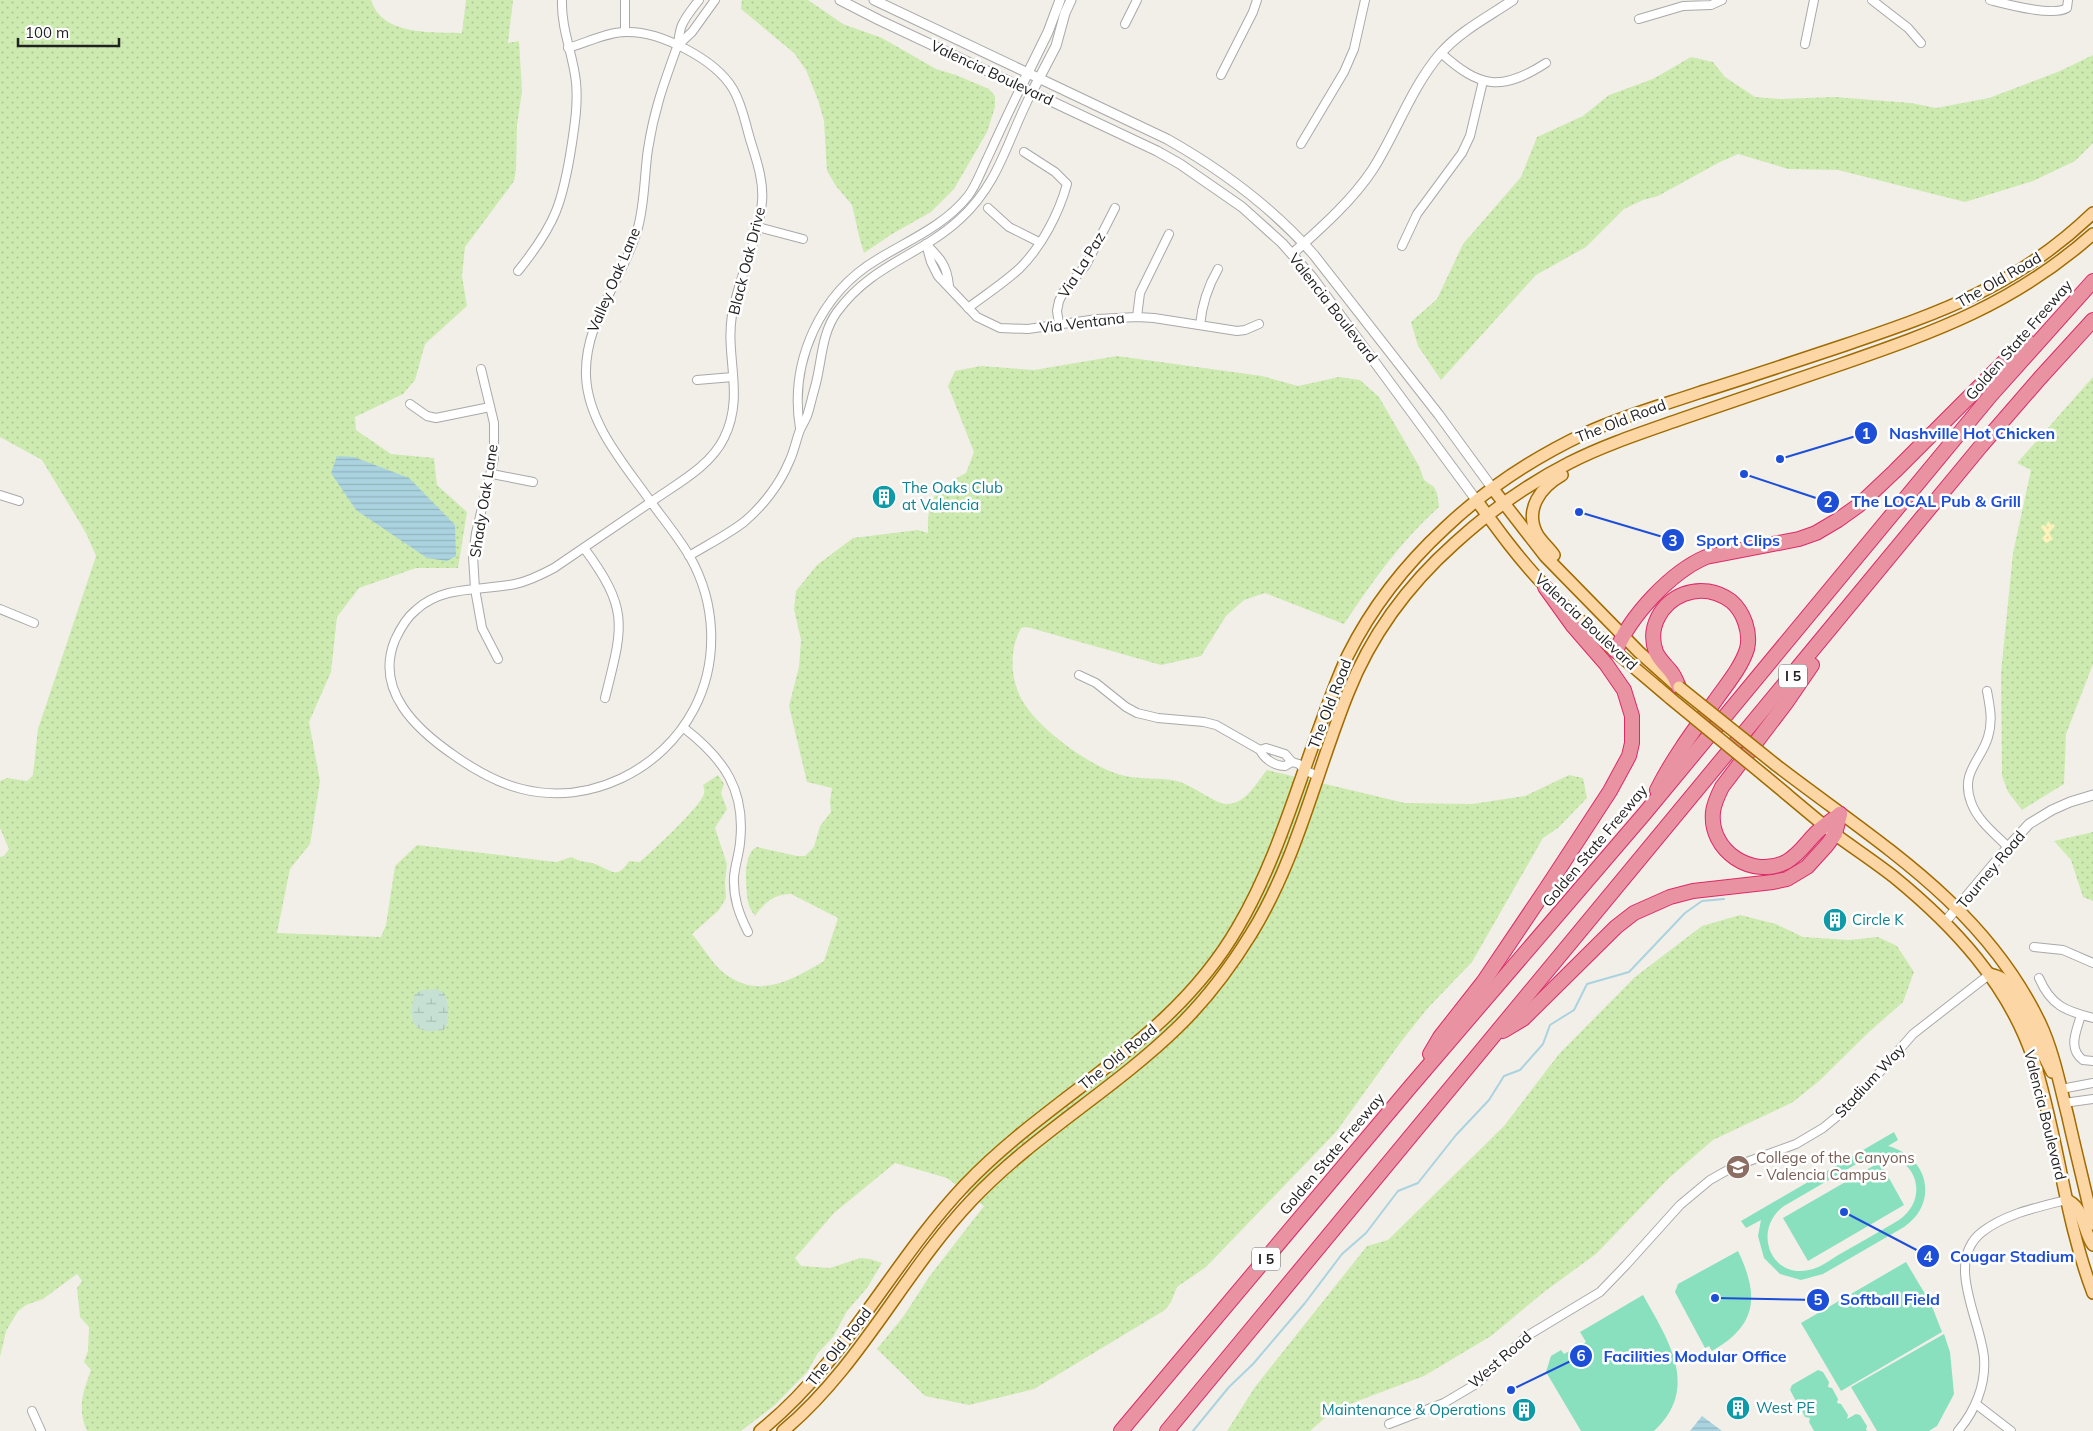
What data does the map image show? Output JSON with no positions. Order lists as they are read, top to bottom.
{
  "streets": {
    "highway": ["Golden State Freeway", "I 5"],
    "main road": ["Valencia Boulevard", "The Old Road"],
    "street": [
      "Black Oak Drive",
      "Via La Paz",
      "Valley Oak Lane",
      "Via Ventana",
      "Shady Oak Lane",
      "Tourney Road",
      "Stadium Way",
      "West Road"
    ]
  },
  "crossings": [
    ["Valencia Boulevard", "The Old Road"],
    ["Valencia Boulevard", "Tourney Road"],
    ["Valencia Boulevard", "Stadium Way"],
    ["Black Oak Drive", "Valley Oak Lane"],
    ["Black Oak Drive", "Shady Oak Lane"],
    ["Via La Paz", "Via Ventana"],
    ["Stadium Way", "West Road"]
  ],
  "places": {
    "other": [
      "Nashville Hot Chicken",
      "The LOCAL Pub & Grill",
      "Sport Clips",
      "Cougar Stadium",
      "Softball Field",
      "Facilities Modular Office"
    ],
    "building": [
      "The Oaks Club at Valencia",
      "Circle K",
      "West PE",
      "Maintenance & Operations"
    ],
    "school or university": ["College of the Canyons - Valencia Campus"]
  },
  "scale_bar": "100 m"
}
